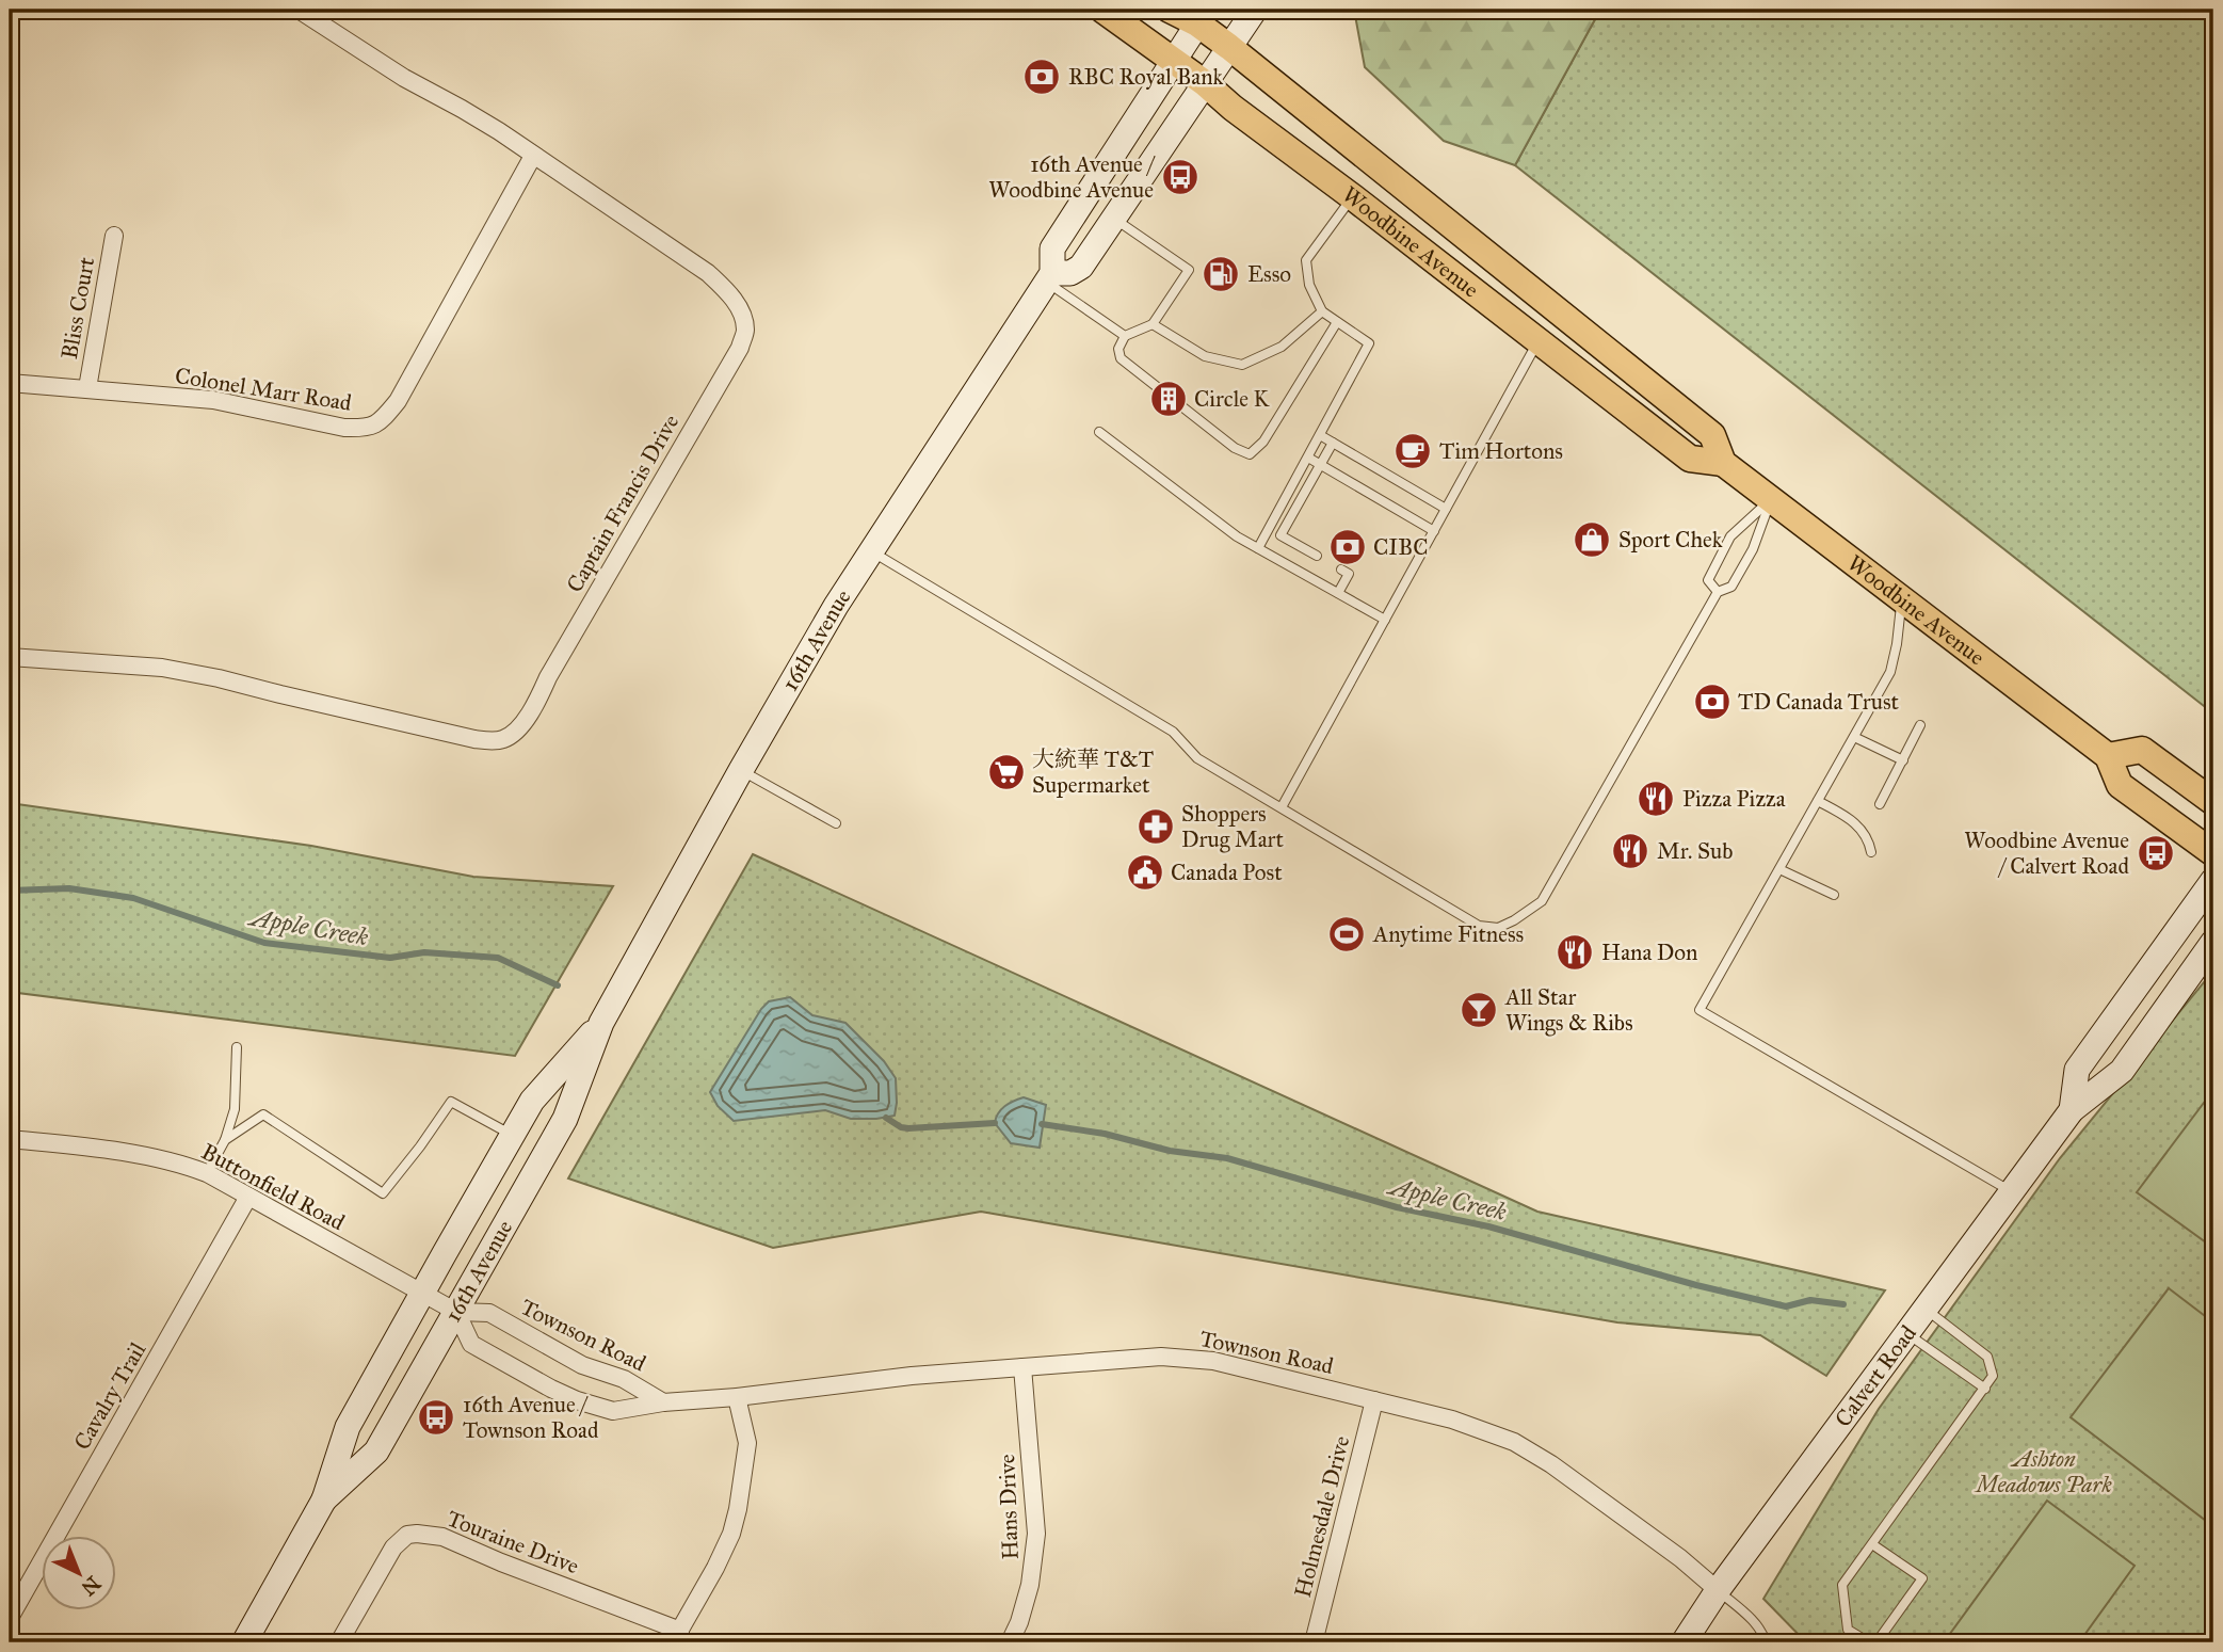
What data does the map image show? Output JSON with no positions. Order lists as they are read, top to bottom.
{
  "streets": {
    "main road": ["Woodbine Avenue", "16th Avenue", "Calvert Road"],
    "street": [
      "Bliss Court",
      "Colonel Marr Road",
      "Captain Francis Drive",
      "Buttonfield Road",
      "Townson Road",
      "Cavalry Trail",
      "Hans Drive",
      "Holmesdale Drive",
      "Touraine Drive"
    ]
  },
  "crossings": [
    ["Woodbine Avenue", "16th Avenue"],
    ["Bliss Court", "Colonel Marr Road"],
    ["Colonel Marr Road", "Captain Francis Drive"],
    ["16th Avenue", "Buttonfield Road"],
    ["16th Avenue", "Townson Road"],
    ["Buttonfield Road", "Townson Road"],
    ["Buttonfield Road", "Cavalry Trail"],
    ["Townson Road", "Calvert Road"],
    ["Townson Road", "Hans Drive"],
    ["Townson Road", "Holmesdale Drive"],
    ["Townson Road", "Touraine Drive"]
  ],
  "water": ["Apple Creek"],
  "parks": ["Ashton Meadows Park"],
  "places": {
    "bank": ["RBC Royal Bank", "CIBC", "TD Canada Trust"],
    "bus stop": ["16th Avenue / Woodbine Avenue", "Woodbine Avenue / Calvert Road", "16th Avenue / Townson Road"],
    "fuel station": ["Esso"],
    "building": ["Circle K"],
    "cafe": ["Tim Hortons"],
    "shop": ["Sport Chek"],
    "supermarket": ["大統華 T&T Supermarket"],
    "restaurant": ["Pizza Pizza", "Mr. Sub", "Hana Don"],
    "pharmacy": ["Shoppers Drug Mart"],
    "public building": ["Canada Post"],
    "sports": ["Anytime Fitness"],
    "bar": ["All Star Wings & Ribs"]
  },
  "north": "bottom right"
}
